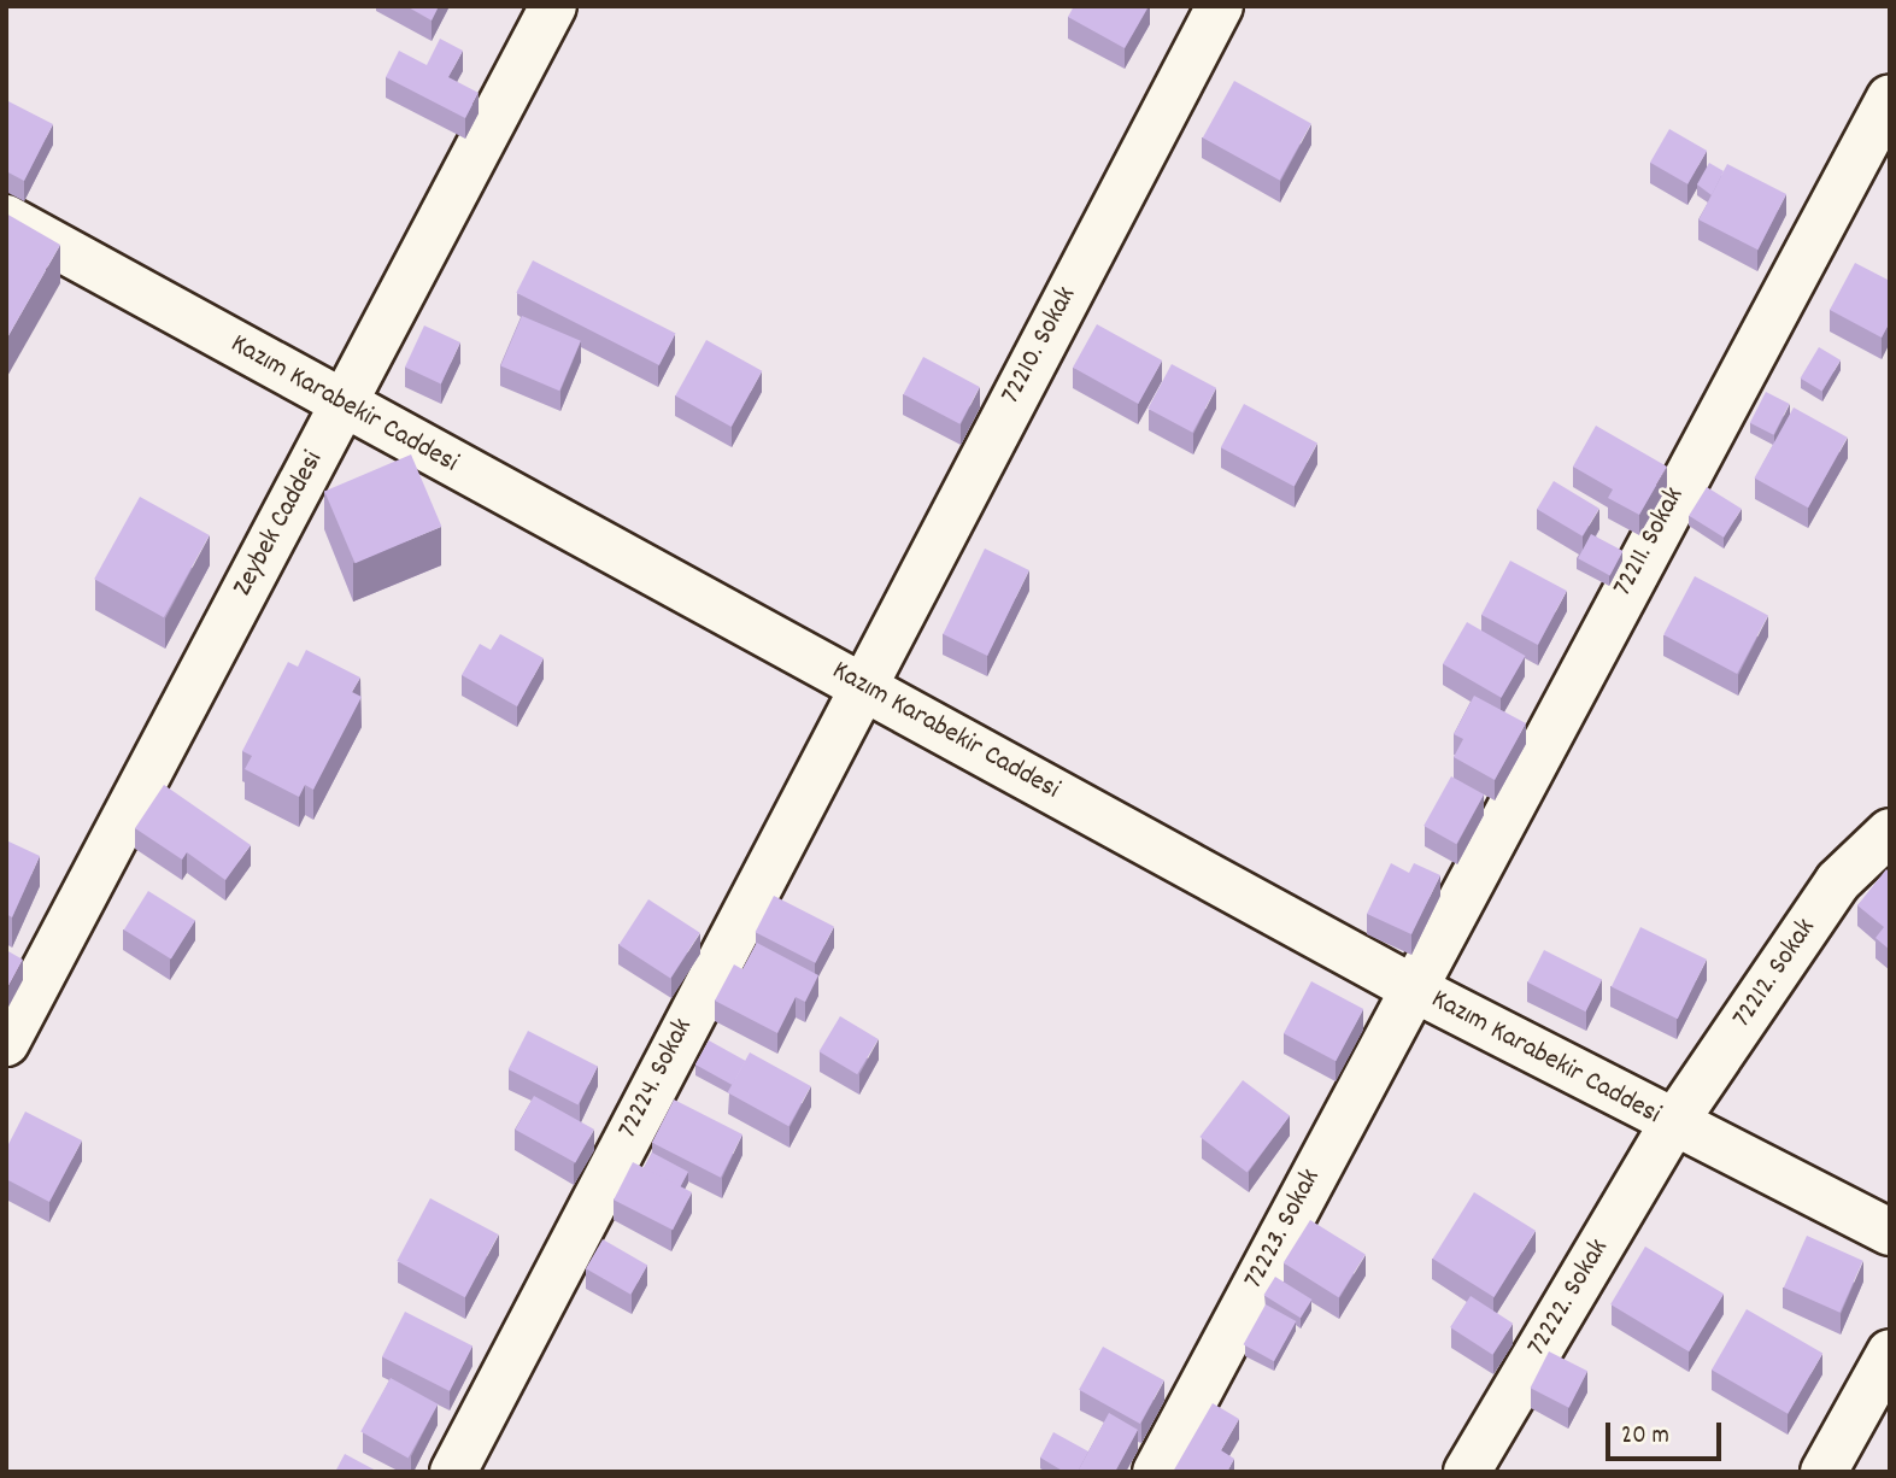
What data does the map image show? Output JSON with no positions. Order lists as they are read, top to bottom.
{
  "streets": {
    "street": [
      "72210. Sokak",
      "Kazım Karabekir Caddesi",
      "Zeybek Caddesi",
      "72211. Sokak",
      "72212. Sokak",
      "72224. Sokak",
      "72223. Sokak",
      "72222. Sokak"
    ]
  },
  "crossings": [
    ["72210. Sokak", "Kazım Karabekir Caddesi"],
    ["72210. Sokak", "72224. Sokak"],
    ["Kazım Karabekir Caddesi", "Zeybek Caddesi"],
    ["Kazım Karabekir Caddesi", "72211. Sokak"],
    ["Kazım Karabekir Caddesi", "72212. Sokak"],
    ["Kazım Karabekir Caddesi", "72224. Sokak"],
    ["Kazım Karabekir Caddesi", "72223. Sokak"],
    ["Kazım Karabekir Caddesi", "72222. Sokak"],
    ["72211. Sokak", "72223. Sokak"],
    ["72212. Sokak", "72222. Sokak"]
  ],
  "scale_bar": "20 m"
}
